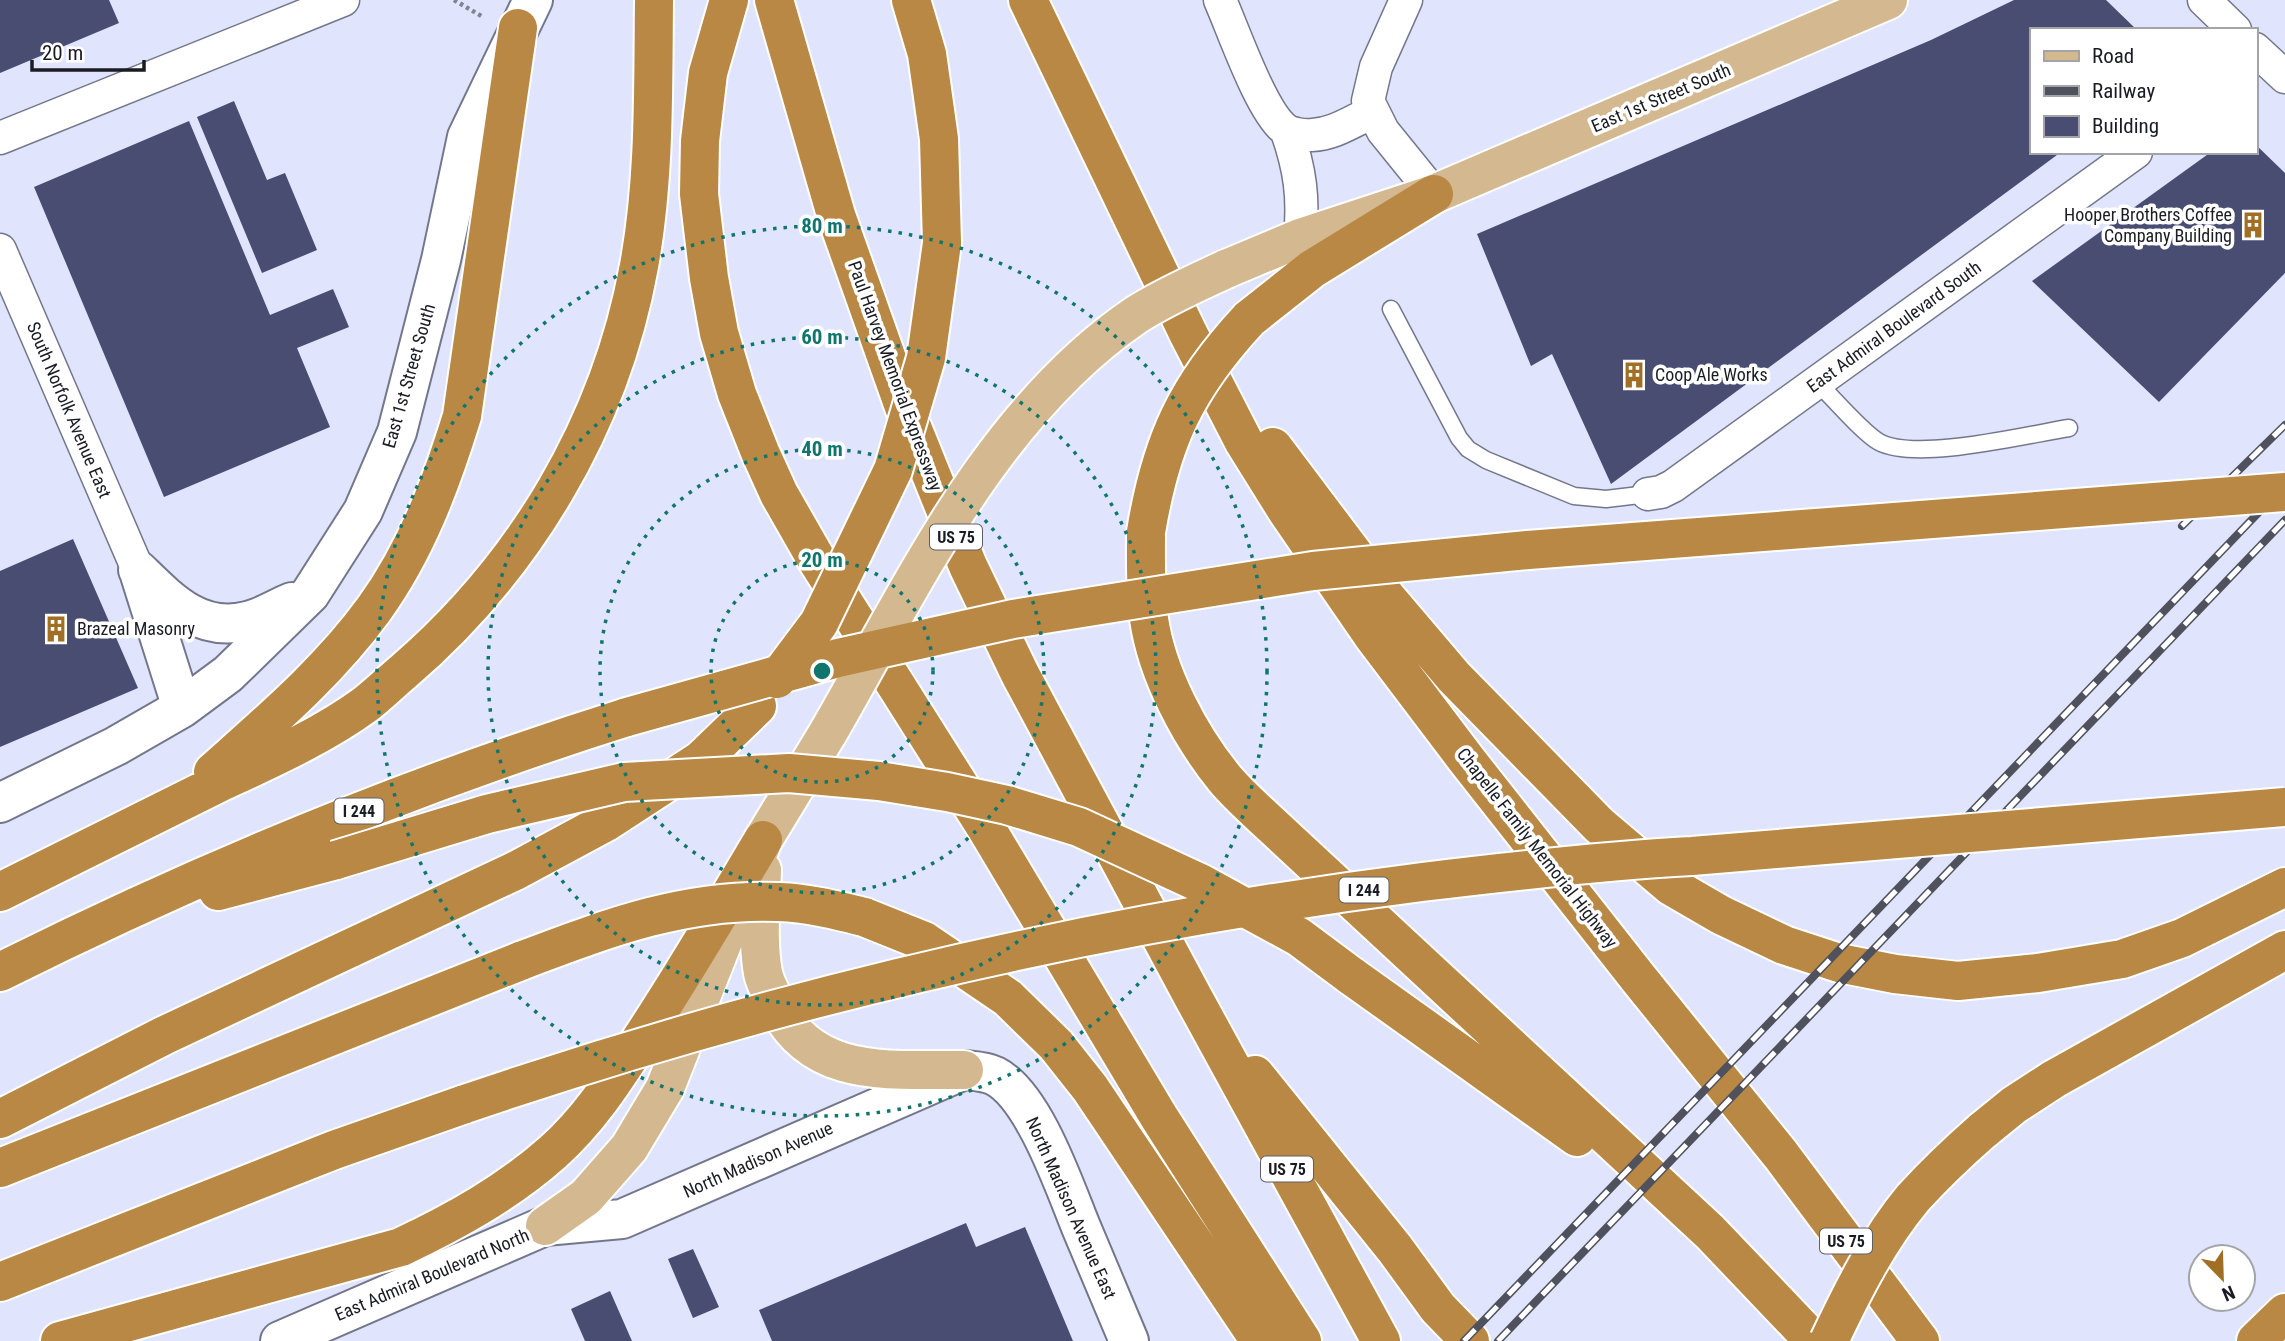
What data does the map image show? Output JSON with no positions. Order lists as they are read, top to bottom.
{
  "streets": {
    "highway": [
      "Paul Harvey Memorial Expressway",
      "US 75",
      "I 244",
      "Chapelle Family Memorial Highway"
    ],
    "main road": ["East 1st Street South"],
    "street": [
      "East Admiral Boulevard South",
      "South Norfolk Avenue East",
      "North Madison Avenue",
      "North Madison Avenue East",
      "East Admiral Boulevard North"
    ]
  },
  "crossings": [
    ["East 1st Street South", "North Madison Avenue"],
    ["East 1st Street South", "East Admiral Boulevard North"],
    ["Paul Harvey Memorial Expressway", "US 75"],
    ["US 75", "Chapelle Family Memorial Highway"],
    ["North Madison Avenue", "North Madison Avenue East"],
    ["North Madison Avenue", "East Admiral Boulevard North"]
  ],
  "places": {
    "building": ["Hooper Brothers Coffee Company Building", "Coop Ale Works", "Brazeal Masonry"]
  },
  "legend": ["Road", "Railway", "Building"],
  "scale_bar": "20 m",
  "north": "bottom right",
  "rings": [
    "80 m",
    "60 m",
    "40 m",
    "20 m"
  ]
}
